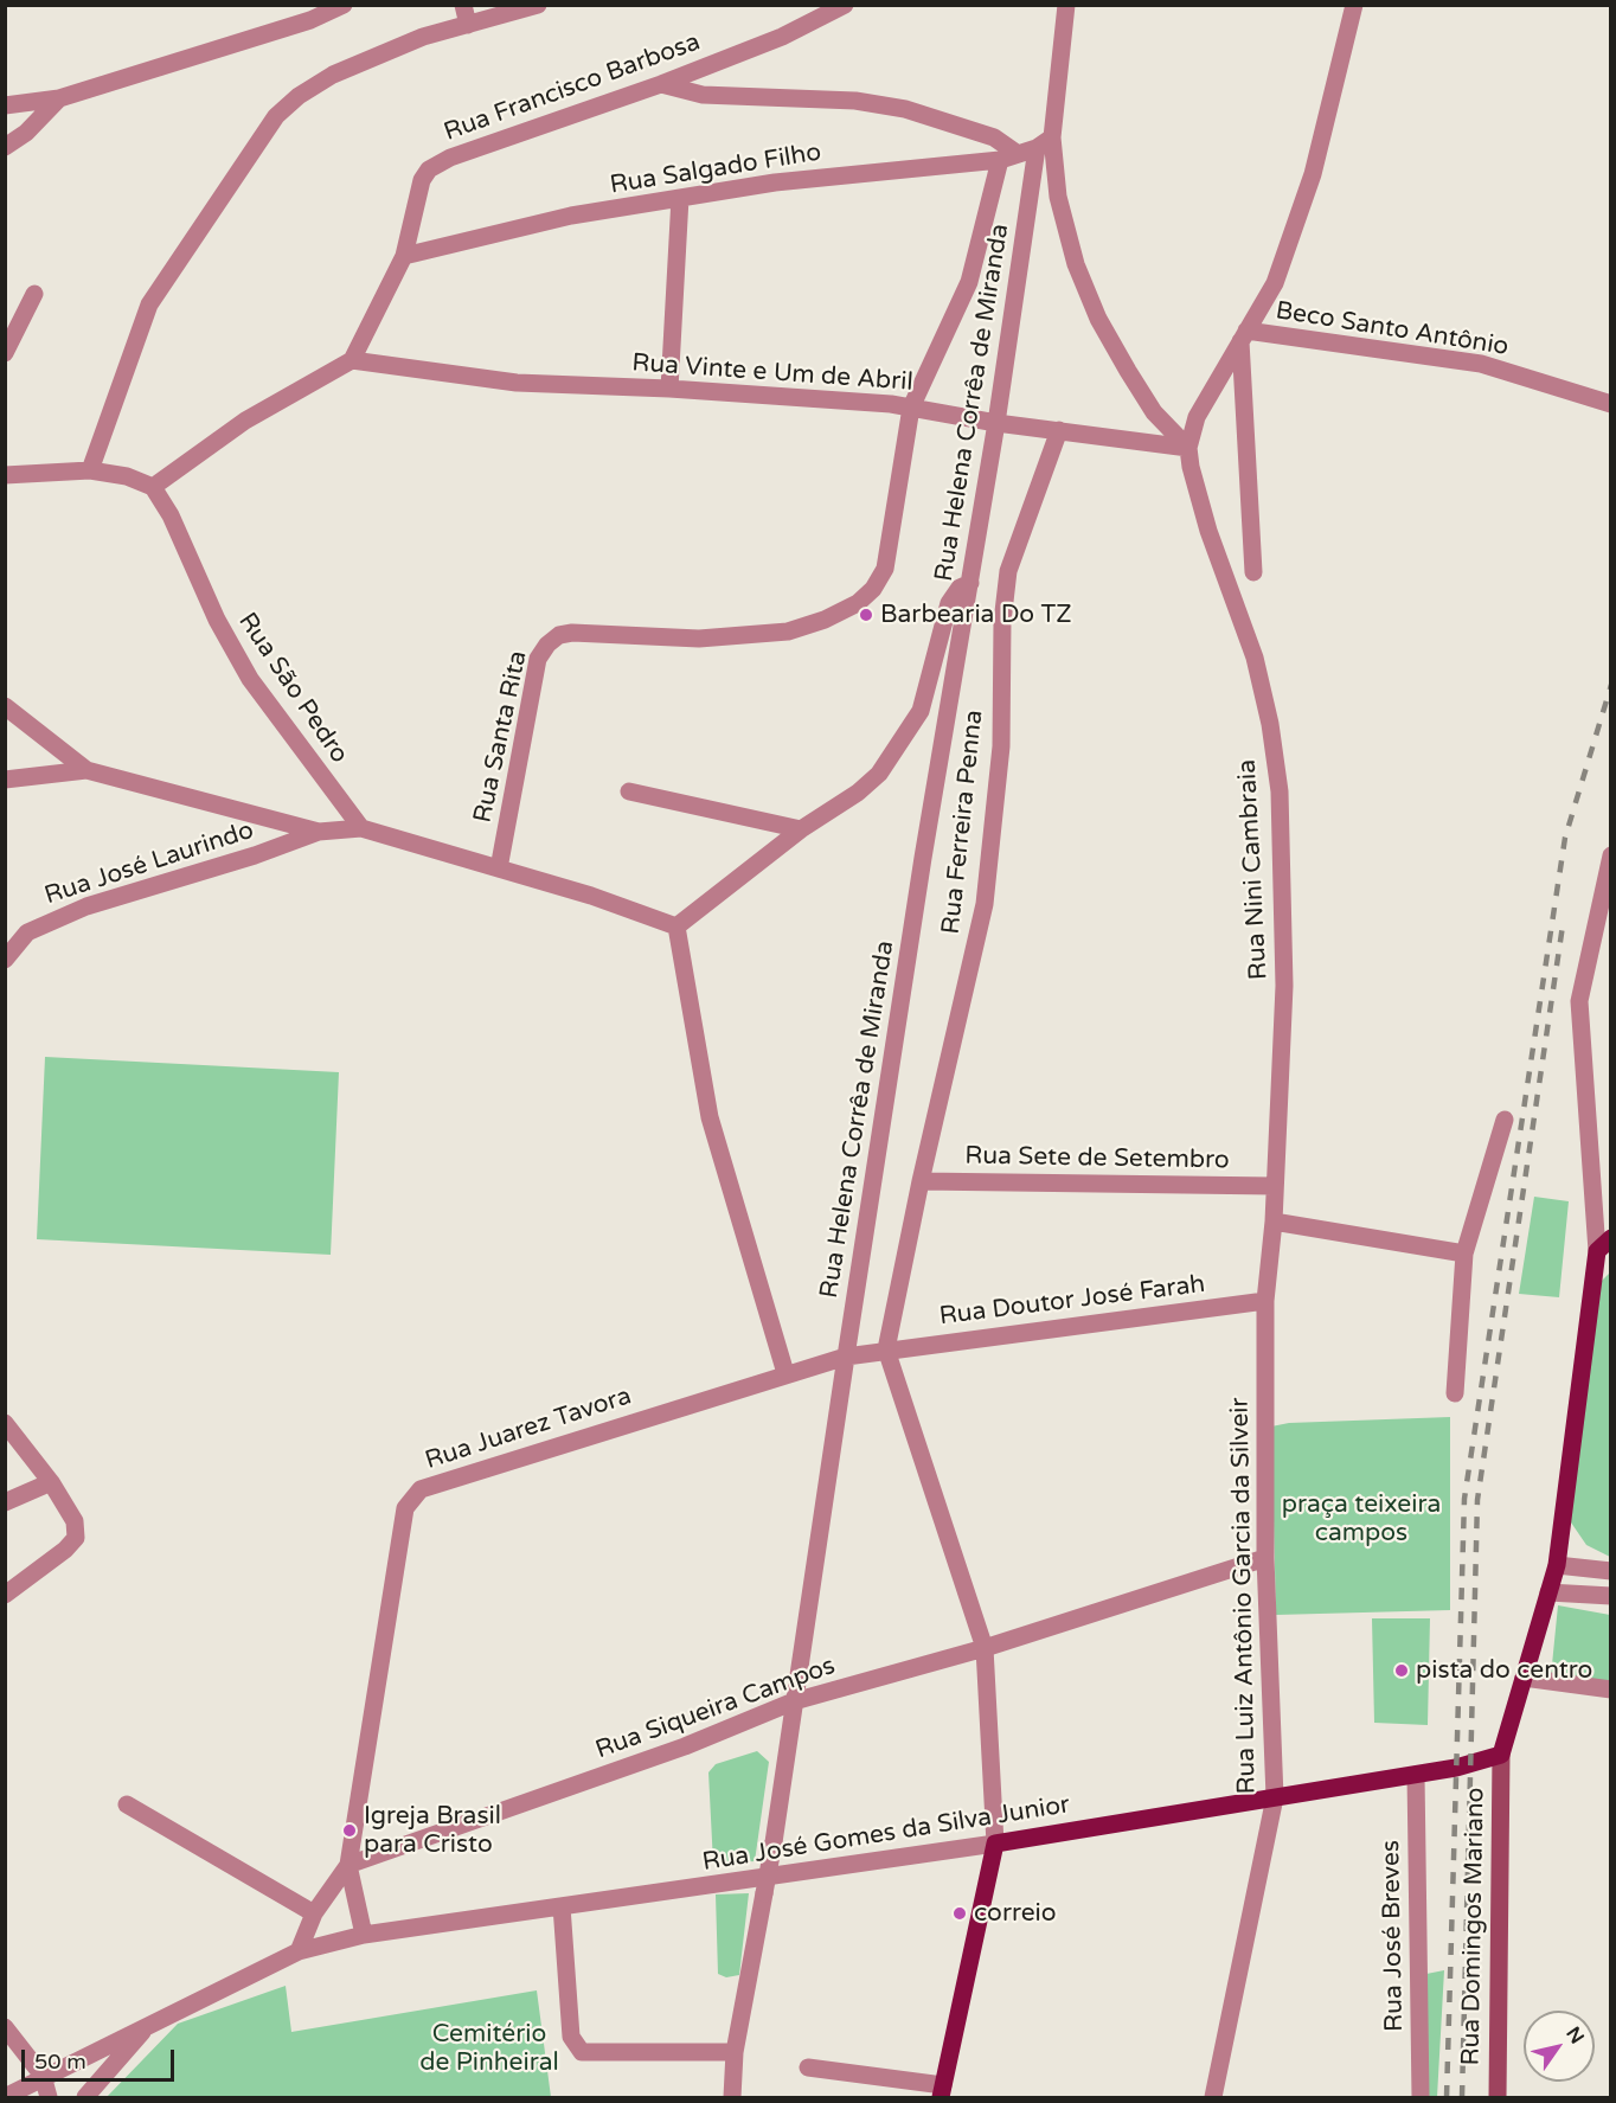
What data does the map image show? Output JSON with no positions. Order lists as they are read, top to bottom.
{
  "streets": {
    "main road": ["Rua José Gomes da Silva Junior"],
    "street": [
      "Rua Francisco Barbosa",
      "Rua Salgado Filho",
      "Beco Santo Antônio",
      "Rua Vinte e Um de Abril",
      "Rua Helena Corrêa de Miranda",
      "Rua São Pedro",
      "Rua Santa Rita",
      "Rua Ferreira Penna",
      "Rua José Laurindo",
      "Rua Nini Cambraia",
      "Rua Sete de Setembro",
      "Rua Doutor José Farah",
      "Rua Juarez Tavora",
      "Rua Luiz Antônio Garcia da Silveir",
      "Rua Siqueira Campos",
      "Rua Domingos Mariano",
      "Rua José Breves"
    ]
  },
  "crossings": [
    ["Rua Francisco Barbosa", "Rua Salgado Filho"],
    ["Rua Francisco Barbosa", "Rua Vinte e Um de Abril"],
    ["Rua Salgado Filho", "Rua Helena Corrêa de Miranda"],
    ["Rua Vinte e Um de Abril", "Rua Helena Corrêa de Miranda"],
    ["Rua Vinte e Um de Abril", "Rua Santa Rita"],
    ["Rua Vinte e Um de Abril", "Rua Ferreira Penna"],
    ["Rua Vinte e Um de Abril", "Rua Nini Cambraia"],
    ["Rua Helena Corrêa de Miranda", "Rua Juarez Tavora"],
    ["Rua Helena Corrêa de Miranda", "Rua Siqueira Campos"],
    ["Rua Ferreira Penna", "Rua Sete de Setembro"],
    ["Rua Ferreira Penna", "Rua Doutor José Farah"],
    ["Rua Ferreira Penna", "Rua Juarez Tavora"],
    ["Rua Nini Cambraia", "Rua Sete de Setembro"],
    ["Rua Nini Cambraia", "Rua Doutor José Farah"],
    ["Rua Nini Cambraia", "Rua Luiz Antônio Garcia da Silveir"],
    ["Rua Doutor José Farah", "Rua Juarez Tavora"],
    ["Rua Doutor José Farah", "Rua Luiz Antônio Garcia da Silveir"],
    ["Rua Juarez Tavora", "Rua Siqueira Campos"],
    ["Rua Juarez Tavora", "Rua José Gomes da Silva Junior"],
    ["Rua Luiz Antônio Garcia da Silveir", "Rua Siqueira Campos"],
    ["Rua Luiz Antônio Garcia da Silveir", "Rua José Gomes da Silva Junior"],
    ["Rua José Gomes da Silva Junior", "Rua Domingos Mariano"],
    ["Rua José Gomes da Silva Junior", "Rua José Breves"]
  ],
  "parks": ["praça teixeira campos", "Cemitério de Pinheiral"],
  "places": [
    "Barbearia Do TZ",
    "pista do centro",
    "Igreja Brasil para Cristo",
    "correio"
  ],
  "scale_bar": "50 m",
  "north": "top right"
}
